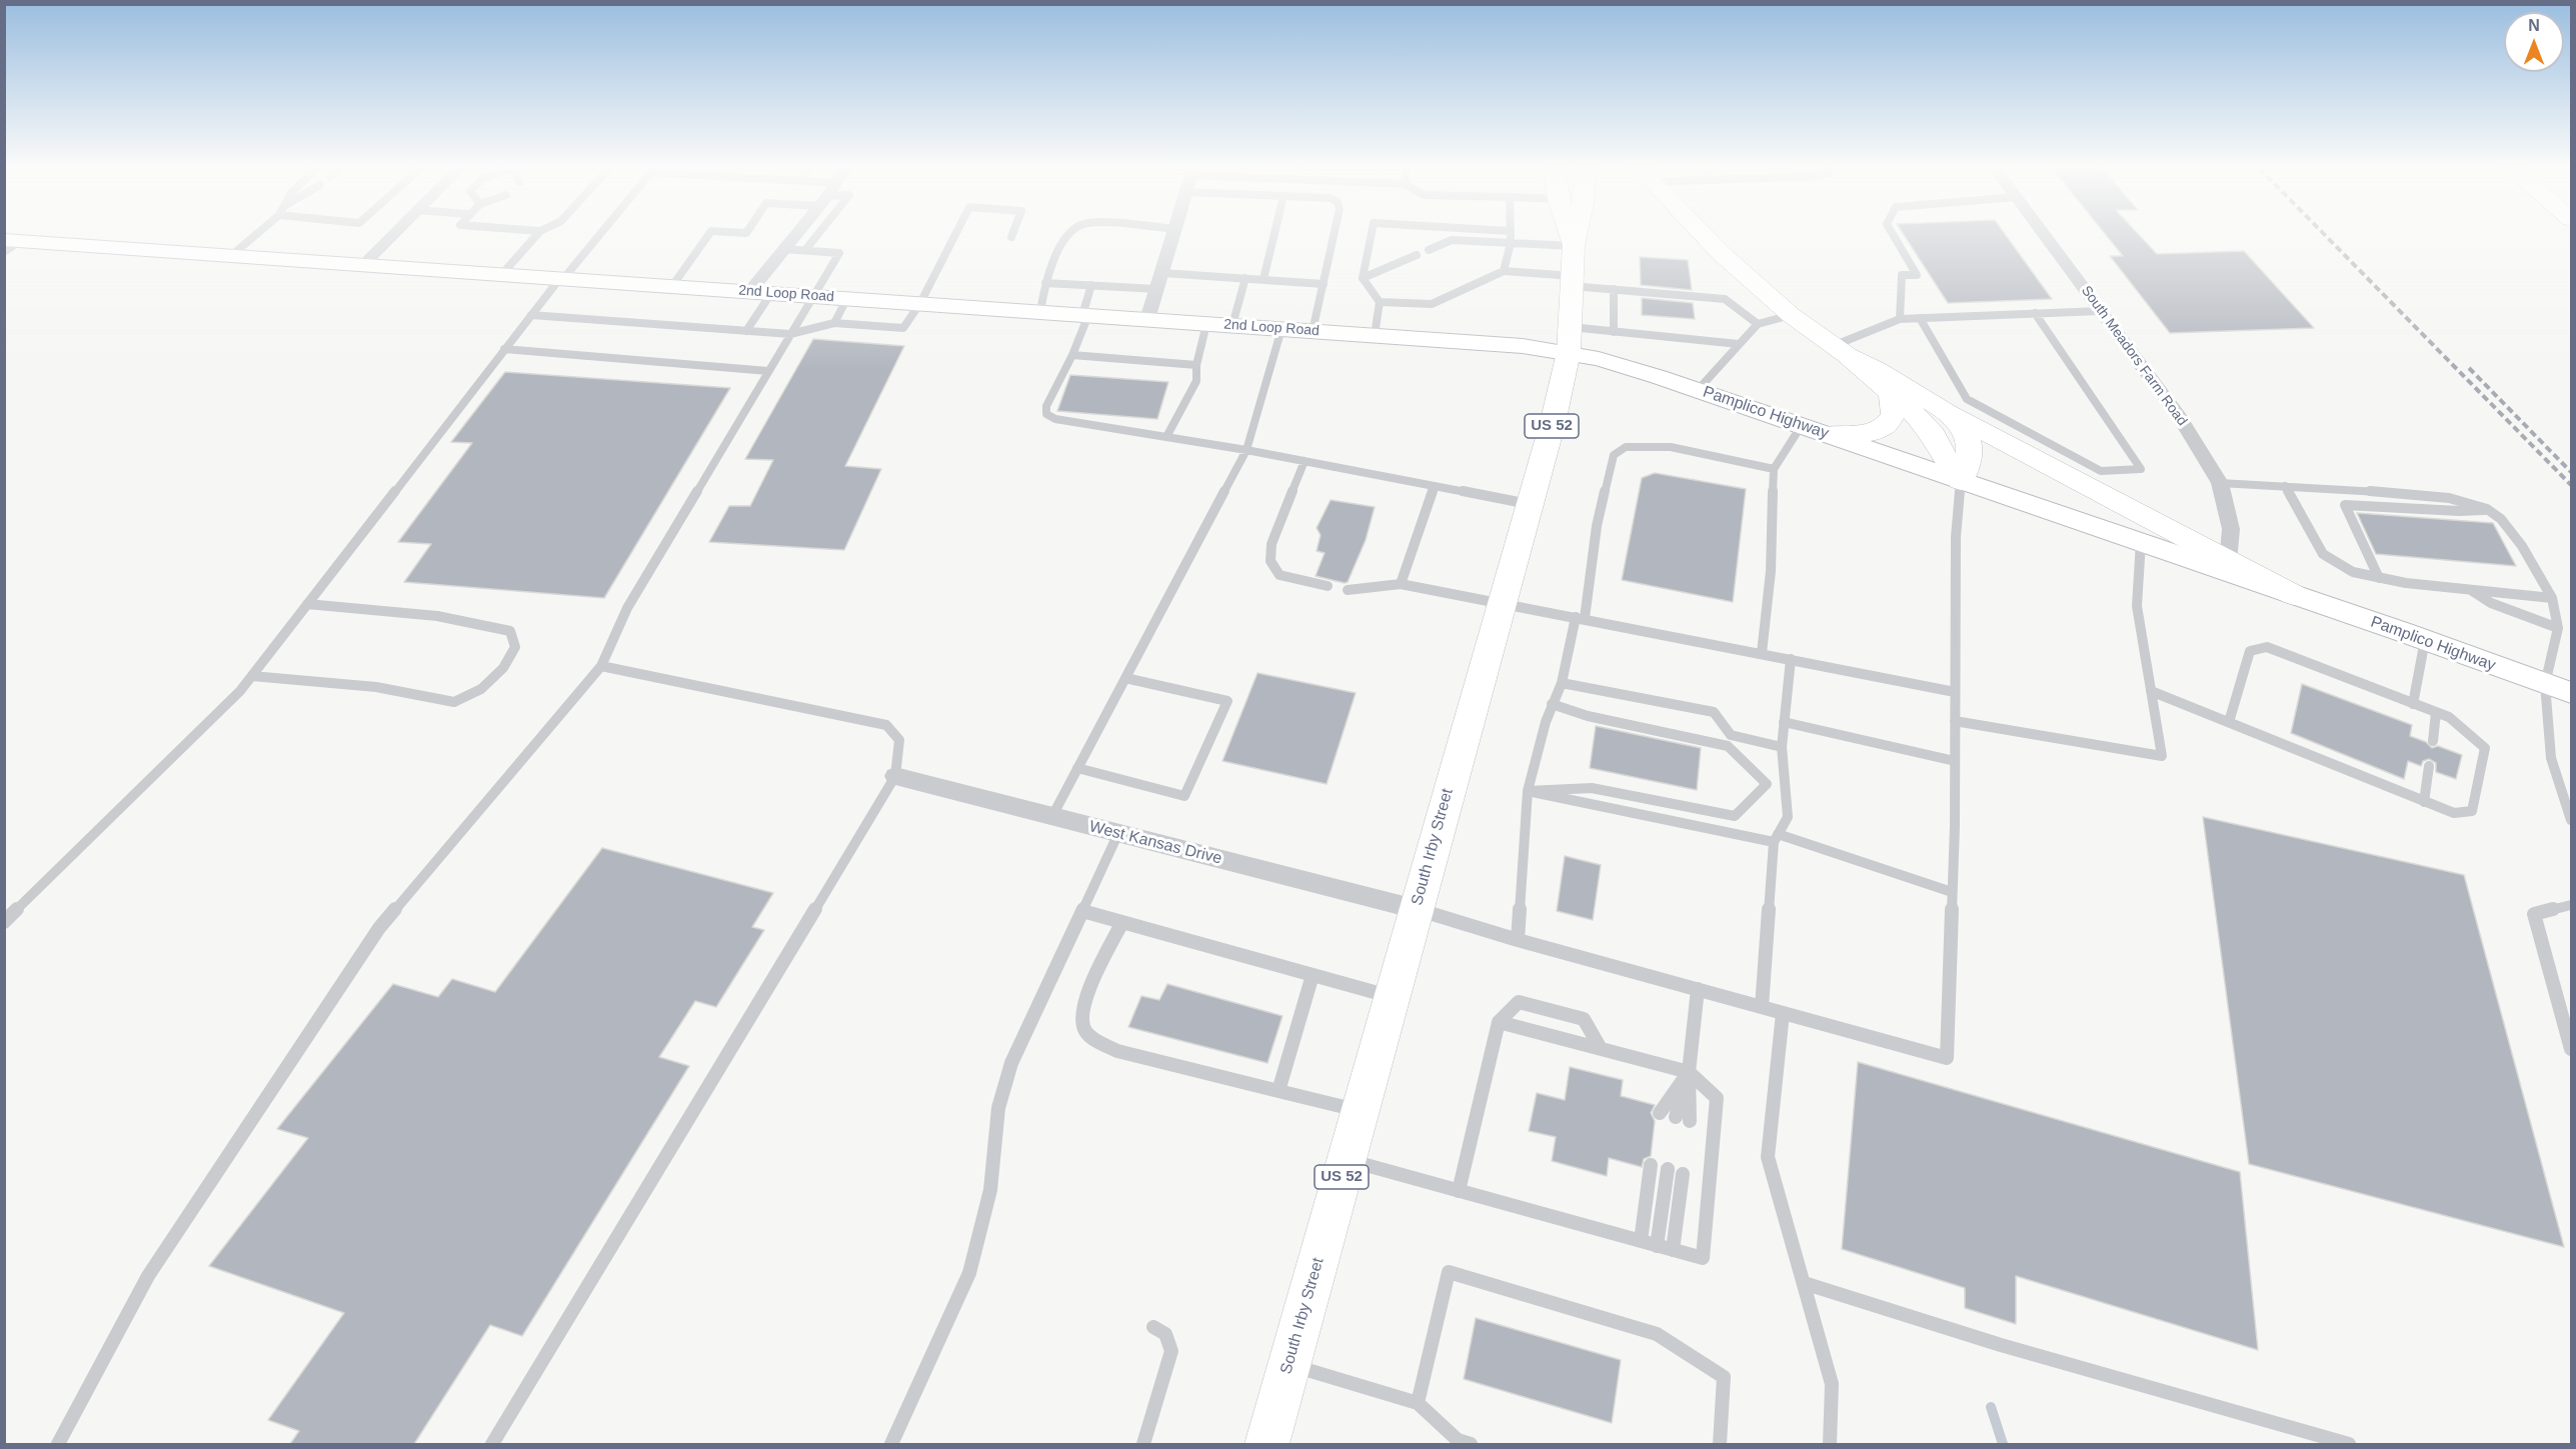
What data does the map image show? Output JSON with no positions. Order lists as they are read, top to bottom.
{
  "streets": {
    "main road": [
      "2nd Loop Road",
      "Pamplico Highway",
      "US 52",
      "South Irby Street"
    ],
    "street": ["South Meadors Farm Road", "West Kansas Drive"]
  },
  "crossings": [
    ["2nd Loop Road", "Pamplico Highway"],
    ["2nd Loop Road", "South Irby Street"],
    ["South Meadors Farm Road", "Pamplico Highway"],
    ["Pamplico Highway", "South Irby Street"],
    ["West Kansas Drive", "South Irby Street"]
  ],
  "north": "top"
}
